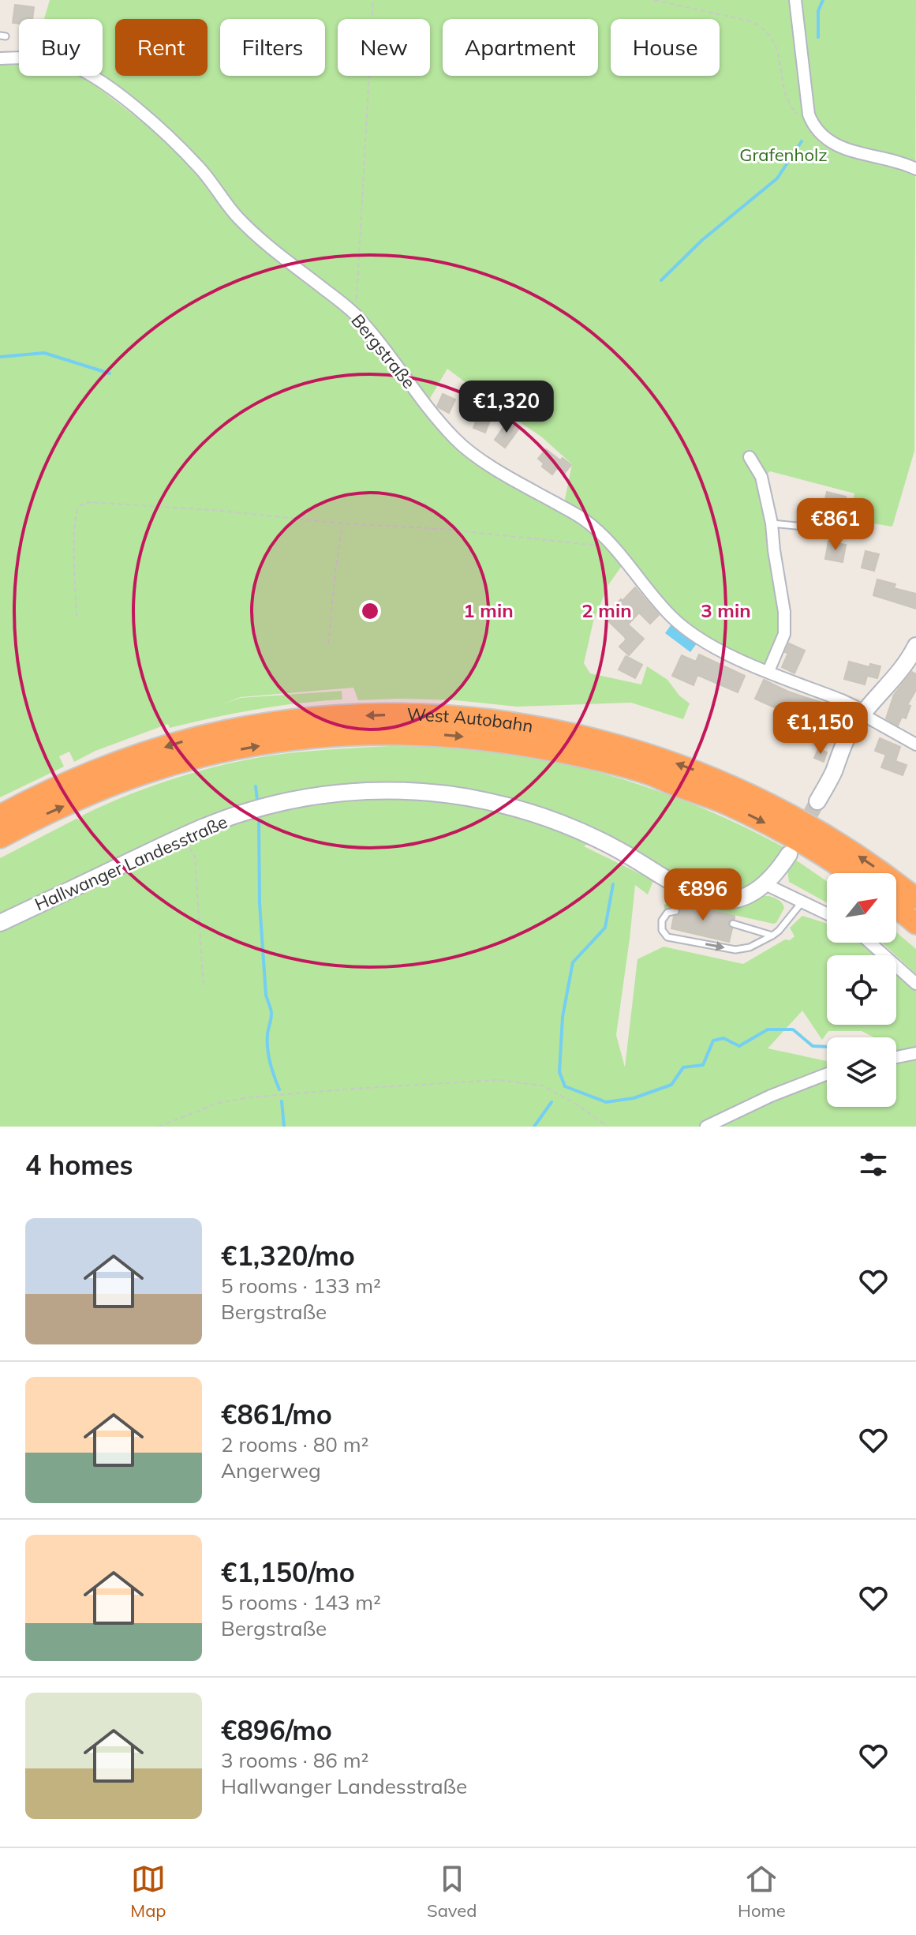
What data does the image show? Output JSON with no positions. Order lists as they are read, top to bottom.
{
  "streets": {
    "highway": ["West Autobahn"],
    "street": ["Bergstraße", "Hallwanger Landesstraße"]
  },
  "parks": ["Grafenholz"],
  "north": "top right",
  "page": {
    "chip": [
      "Buy",
      "Rent",
      "Filters",
      "New",
      "Apartment",
      "House"
    ],
    "price": [
      "€1,320",
      "€861",
      "€1,150",
      "€896"
    ],
    "heading": "4 homes",
    "list": [
      {
        "name": "€1,320/mo",
        "note": "5 rooms · 133 m² · Bergstraße"
      },
      {
        "name": "€861/mo",
        "note": "2 rooms · 80 m² · Angerweg"
      },
      {
        "name": "€1,150/mo",
        "note": "5 rooms · 143 m² · Bergstraße"
      },
      {
        "name": "€896/mo",
        "note": "3 rooms · 86 m² · Hallwanger Landesstraße"
      }
    ],
    "tabs": ["Map", "Saved", "Home"]
  },
  "rings": ["1 min", "2 min", "3 min"]
}
